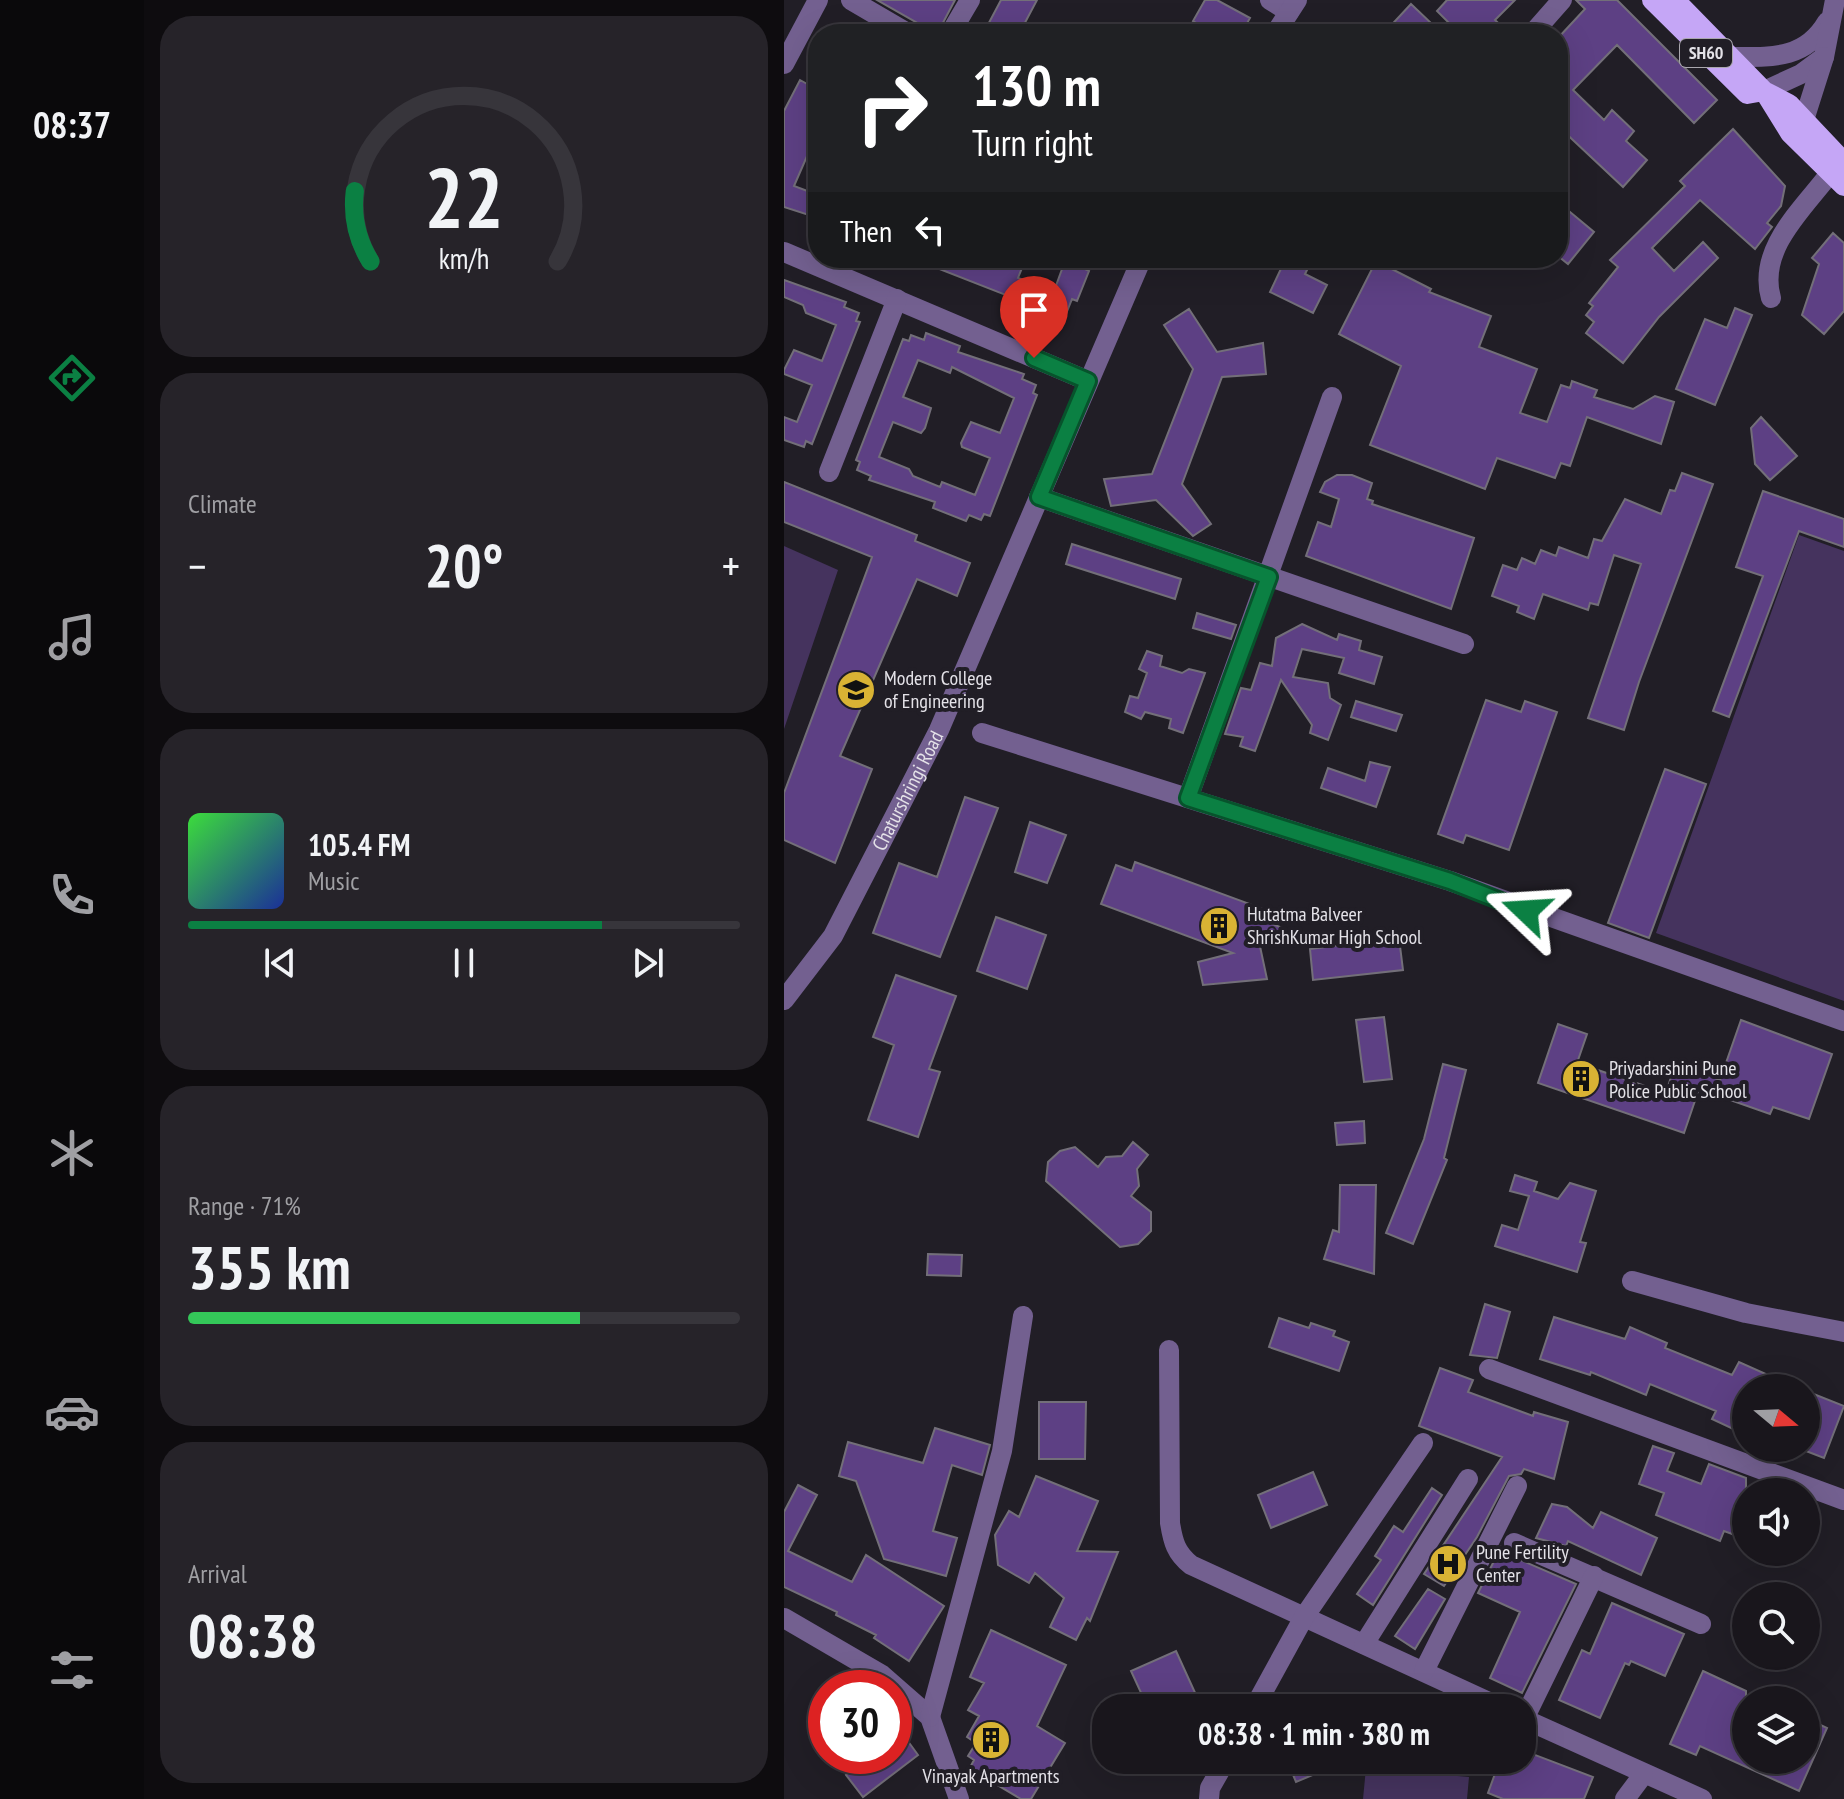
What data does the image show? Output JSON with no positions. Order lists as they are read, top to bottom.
{
  "streets": {
    "main road": ["SH60"],
    "street": ["Chaturshringi Road"]
  },
  "places": {
    "school or university": ["Modern College of Engineering"],
    "building": ["Hutatma Balveer ShrishKumar High School", "Priyadarshini Pune Police Public School", "Vinayak Apartments"],
    "hospital": ["Pune Fertility Center"]
  },
  "north": "right",
  "page": {
    "tabs": "08:37",
    "turn": ["130 m", "Turn right"],
    "then": "Then",
    "tile": [
      "Climate",
      ["Range · 71%", "355 km"],
      ["Arrival", "08:38"]
    ],
    "heat": ["−", "20°", "+"],
    "song": ["105.4 FM", "Music"],
    "limit": "30",
    "trip": "08:38 · 1 min · 380 m",
    "gauge": ["22", "km/h"]
  }
}
